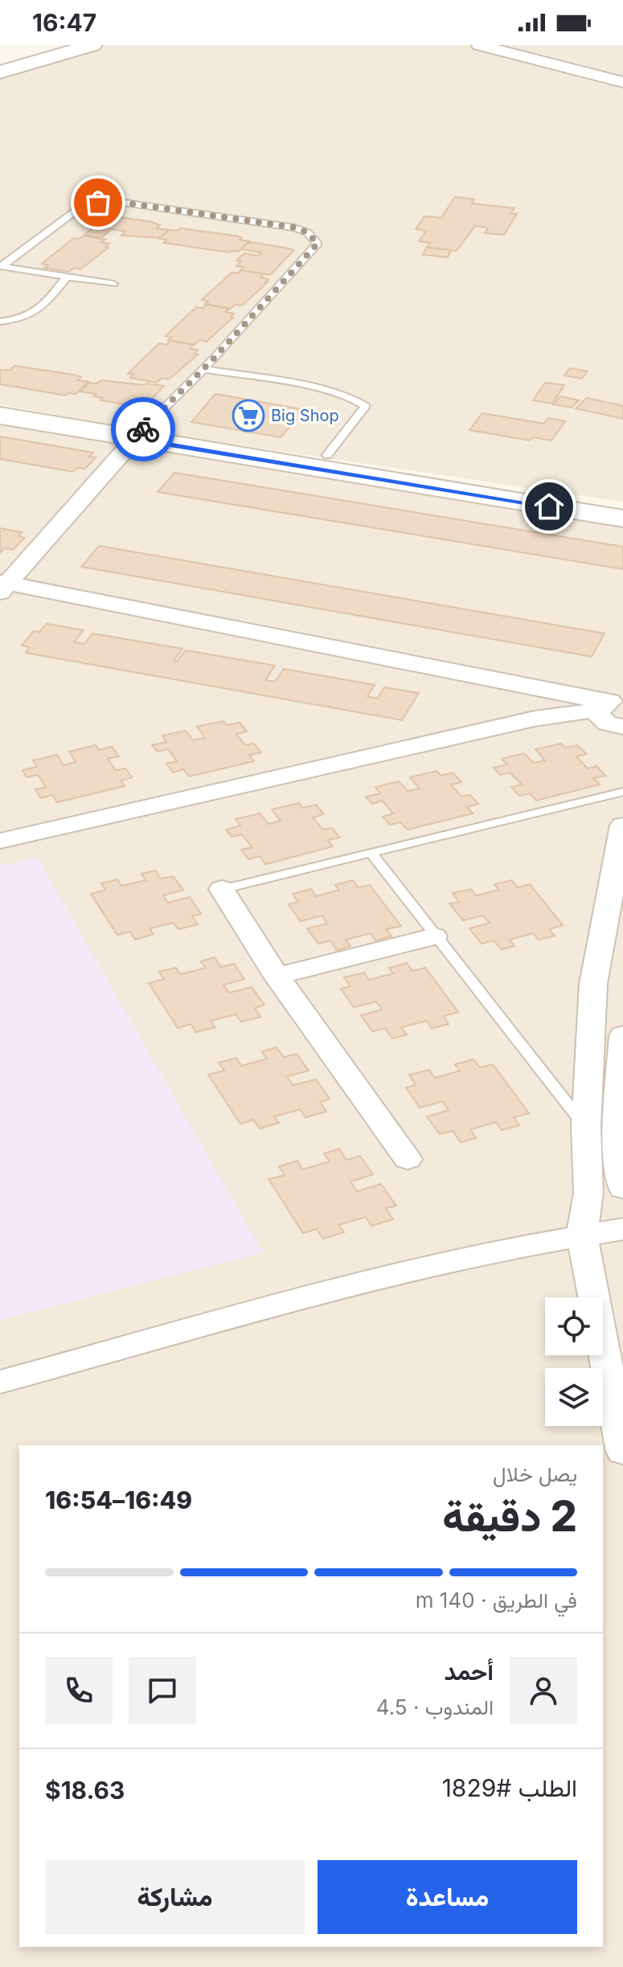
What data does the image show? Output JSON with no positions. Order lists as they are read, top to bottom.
{
  "places": {
    "supermarket": ["Big Shop"]
  },
  "page": {
    "status": "16:47",
    "heading": ["2 دقيقة", "يصل خلال", "16:49–16:54"],
    "panel": [
      "أحمد",
      "المندوب · 4.5",
      "الطلب #1829",
      "$18.63"
    ],
    "bar": "في الطريق · 140 m",
    "buttons": ["مساعدة", "مشاركة"]
  }
}
